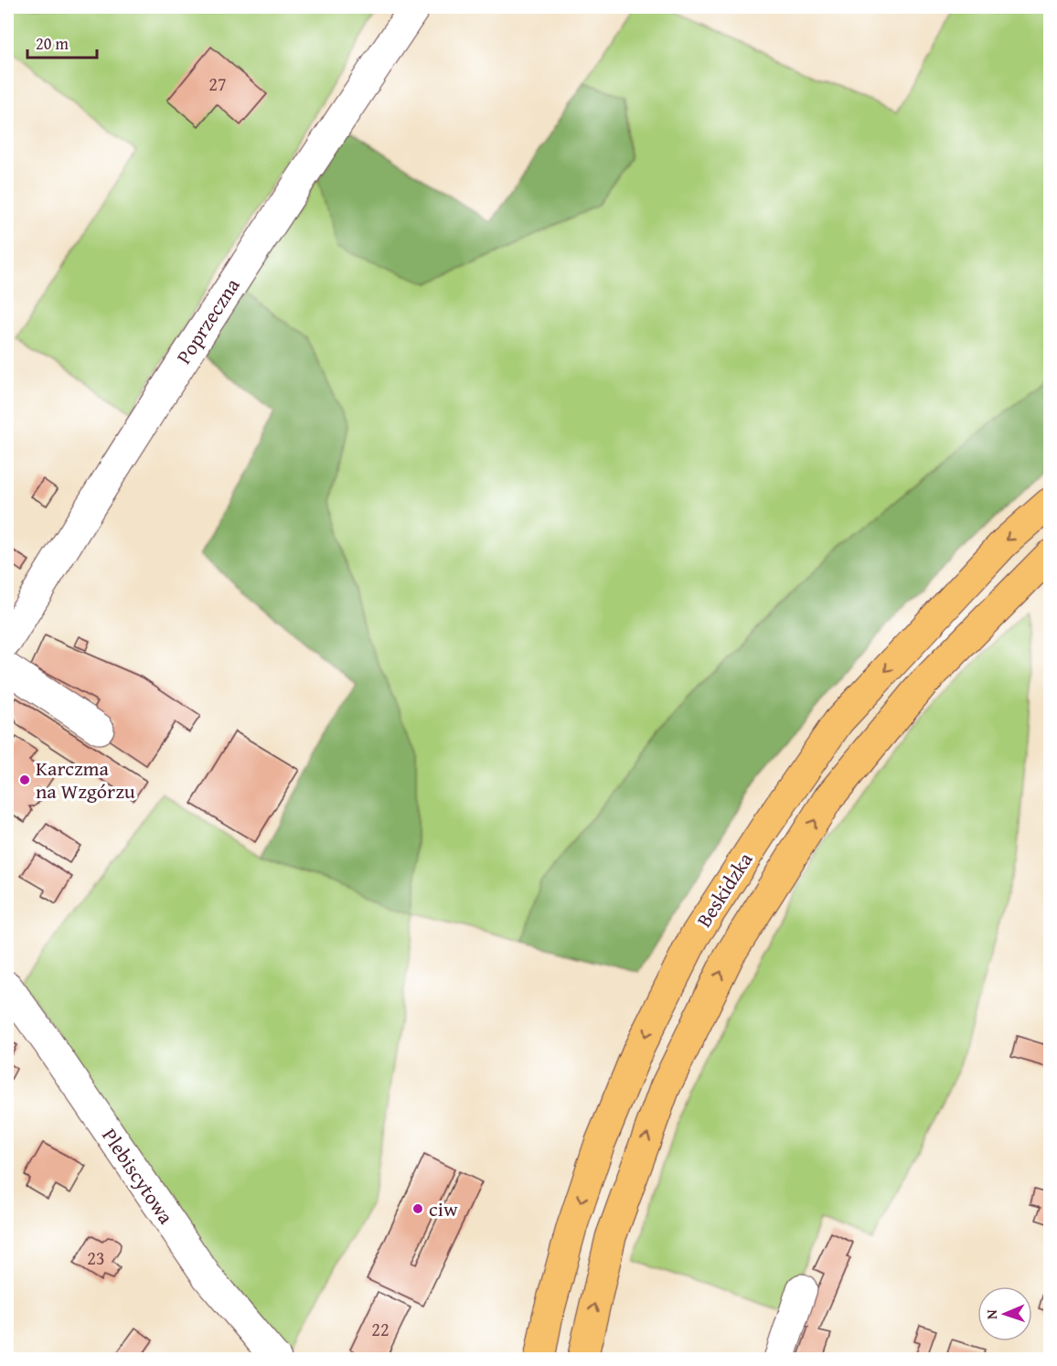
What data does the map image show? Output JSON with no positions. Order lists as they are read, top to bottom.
{
  "streets": {
    "main road": ["Beskidzka"],
    "street": ["Poprzeczna", "Plebiscytowa"]
  },
  "places": ["Karczma na Wzgórzu", "ciw"],
  "house_numbers": ["27", "23", "22"],
  "scale_bar": "20 m",
  "north": "left"
}
